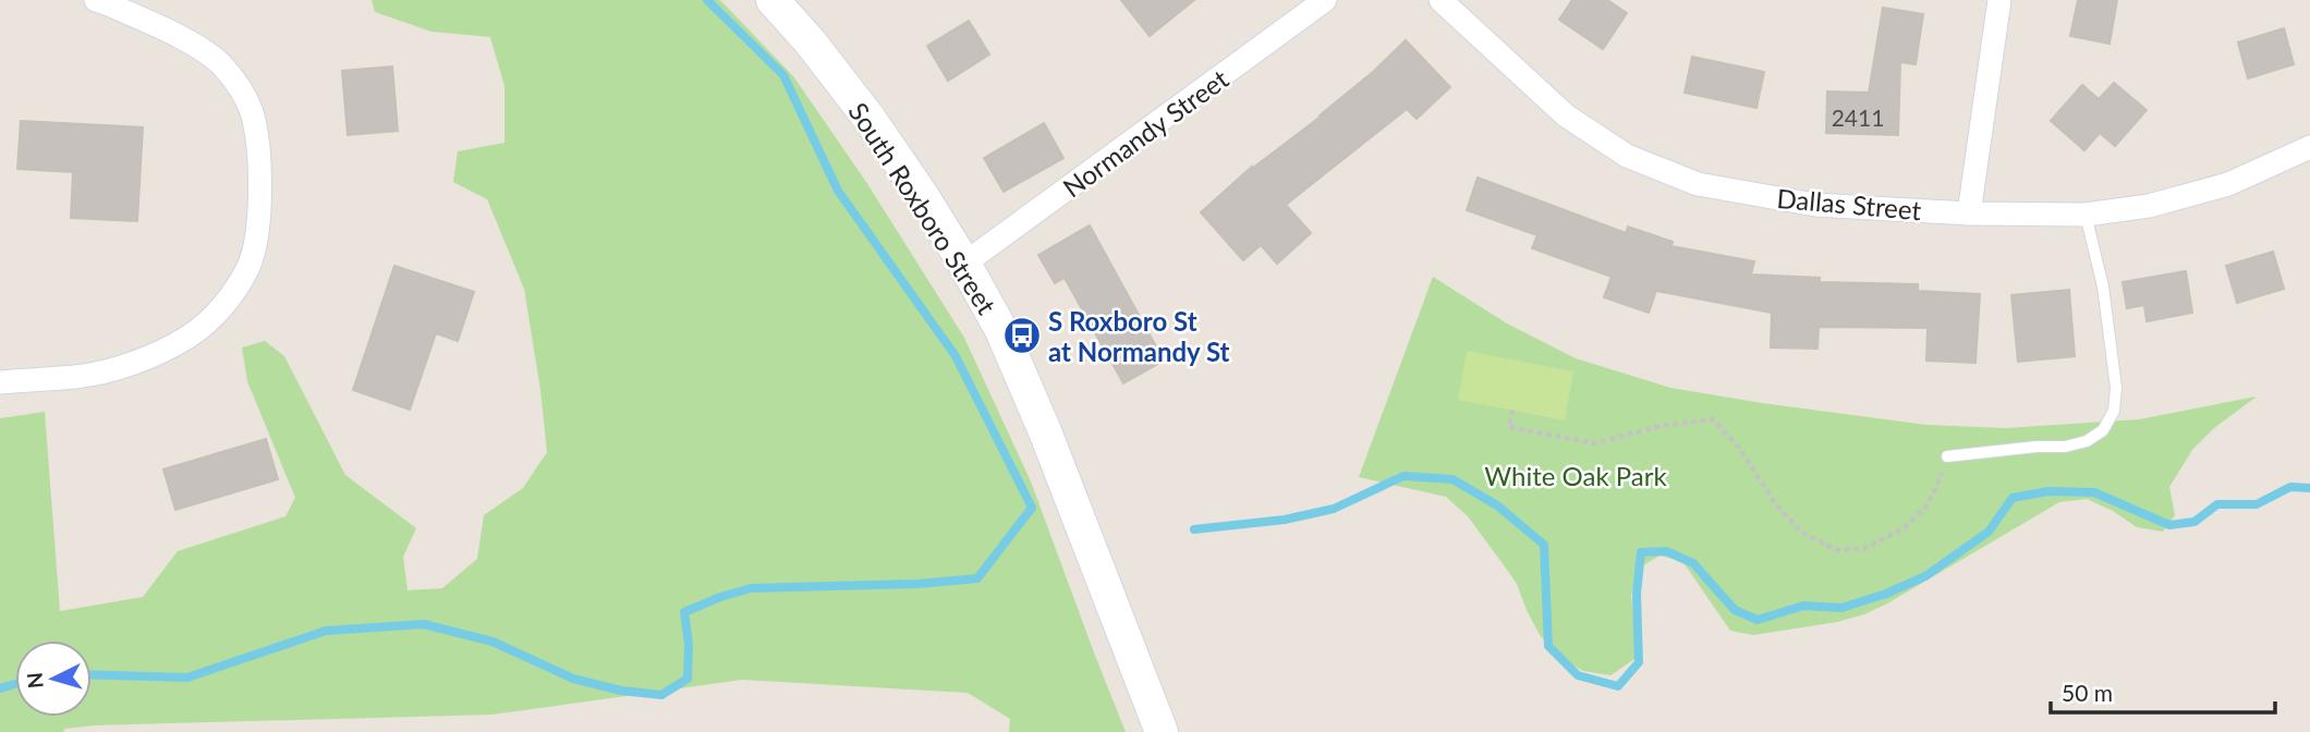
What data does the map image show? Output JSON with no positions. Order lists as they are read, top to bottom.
{
  "streets": {
    "street": ["Normandy Street", "Dallas Street", "South Roxboro Street"]
  },
  "crossings": [
    ["Normandy Street", "South Roxboro Street"]
  ],
  "parks": ["White Oak Park"],
  "places": {
    "bus stop": ["S Roxboro St at Normandy St"]
  },
  "house_numbers": ["2411"],
  "scale_bar": "50 m",
  "north": "left"
}
